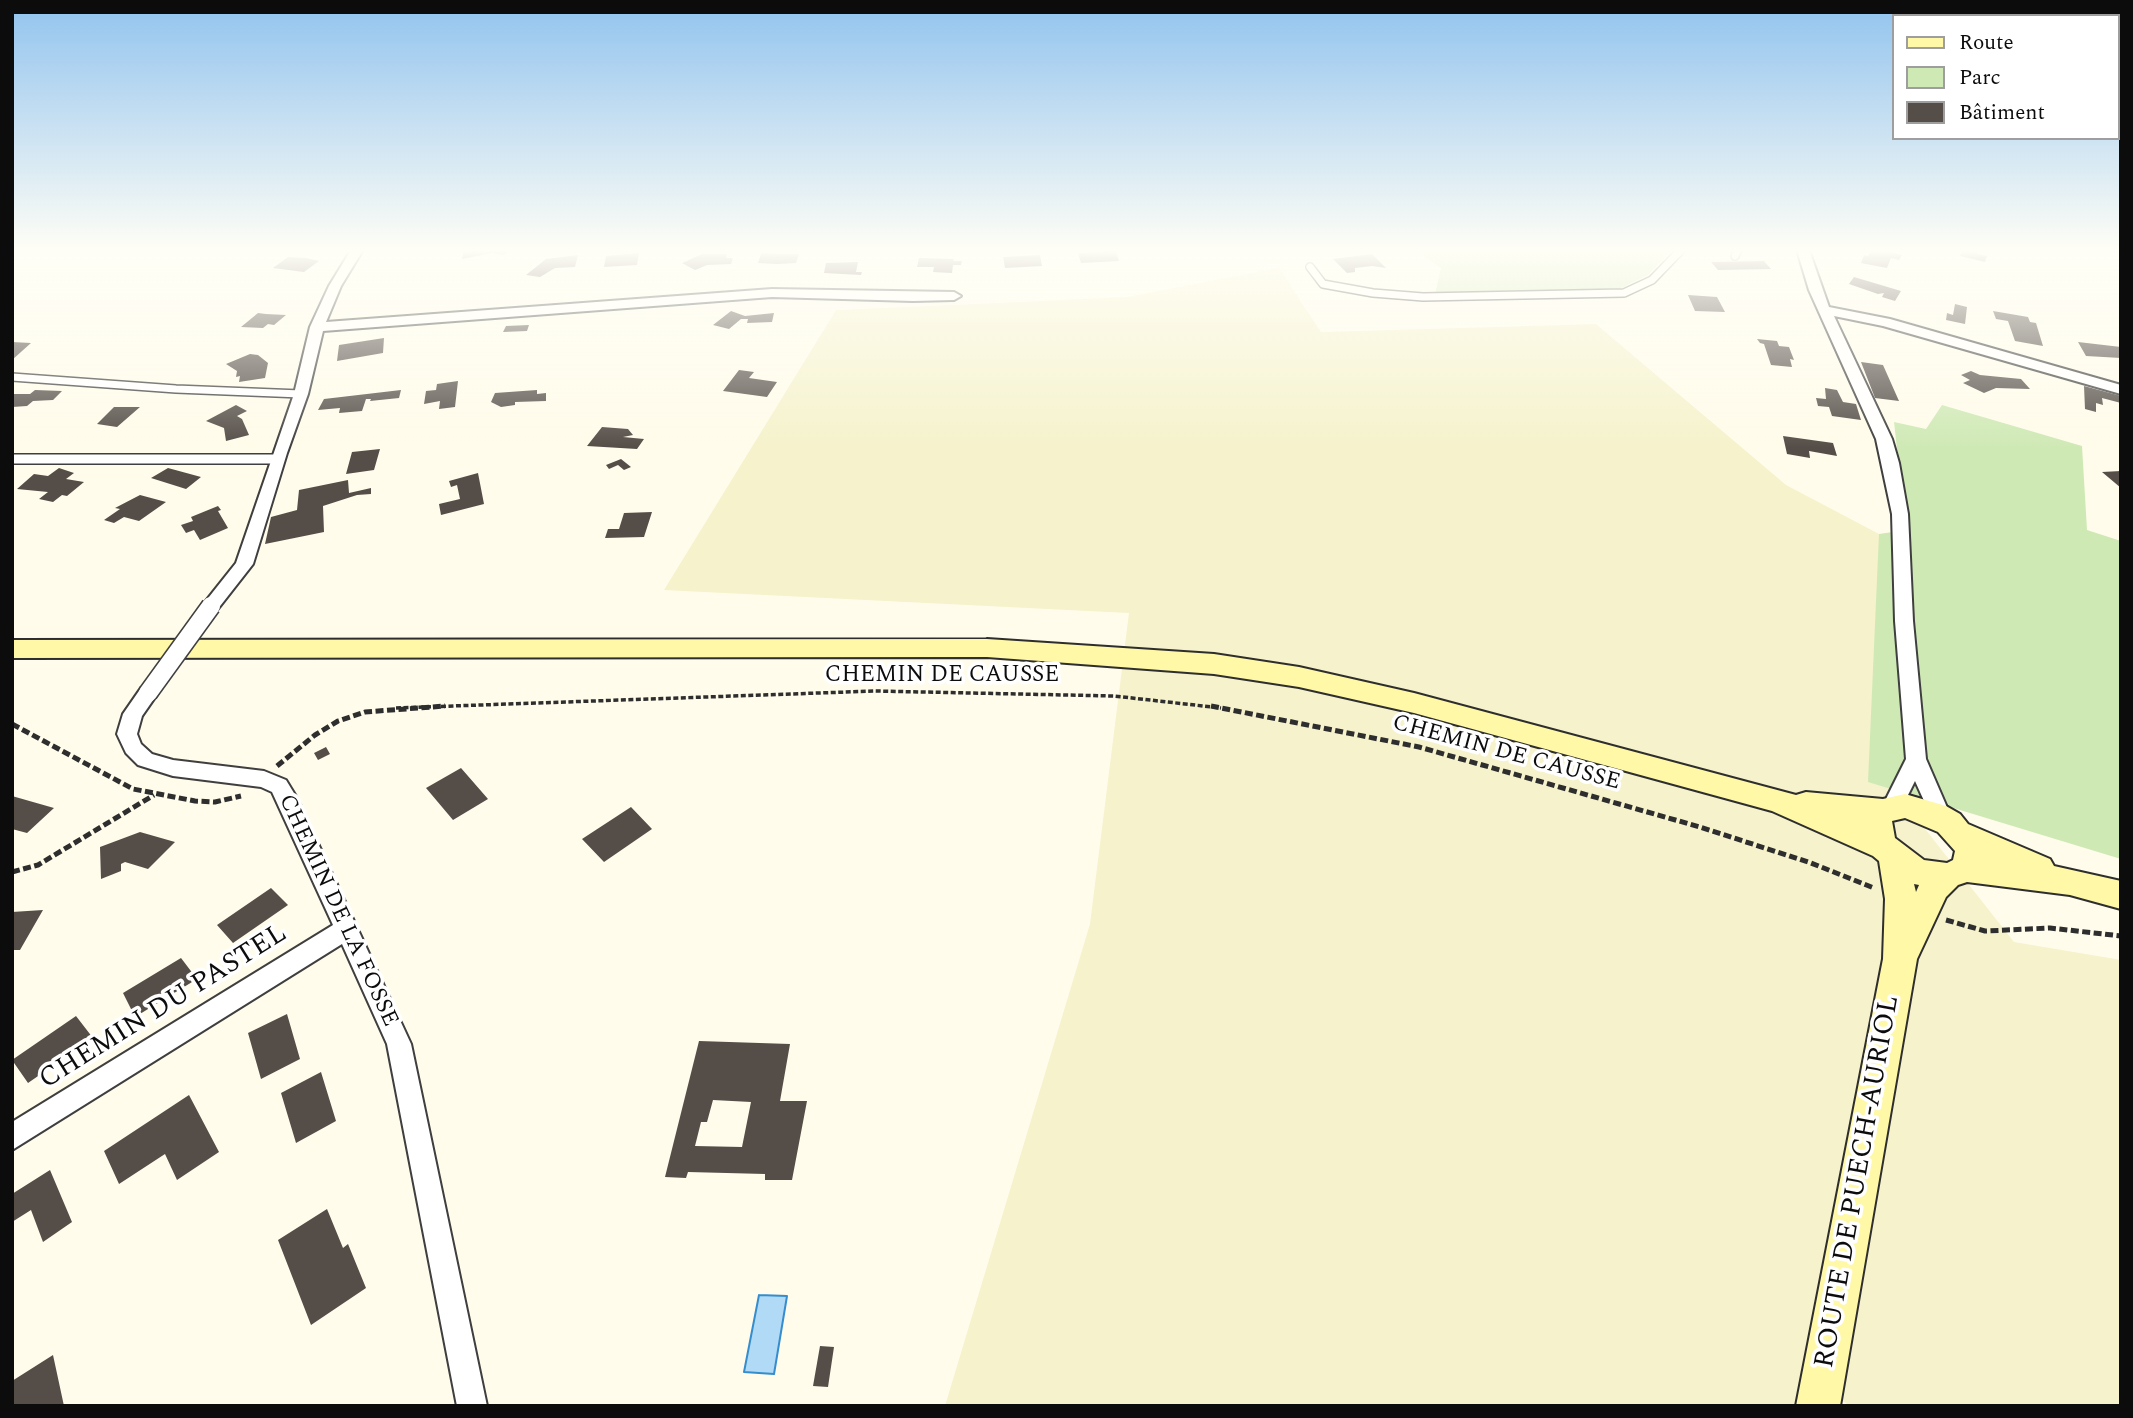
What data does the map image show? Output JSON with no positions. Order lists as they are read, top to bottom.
{
  "streets": {
    "main road": ["ROUTE DE PUECH-AURIOL"],
    "street": ["CHEMIN DE LA FOSSE", "CHEMIN DU PASTEL"],
    "path": ["CHEMIN DE CAUSSE"]
  },
  "crossings": [
    ["CHEMIN DE CAUSSE", "CHEMIN DE LA FOSSE"],
    ["CHEMIN DE LA FOSSE", "CHEMIN DU PASTEL"]
  ],
  "legend": ["Route", "Parc", "Bâtiment"]
}
